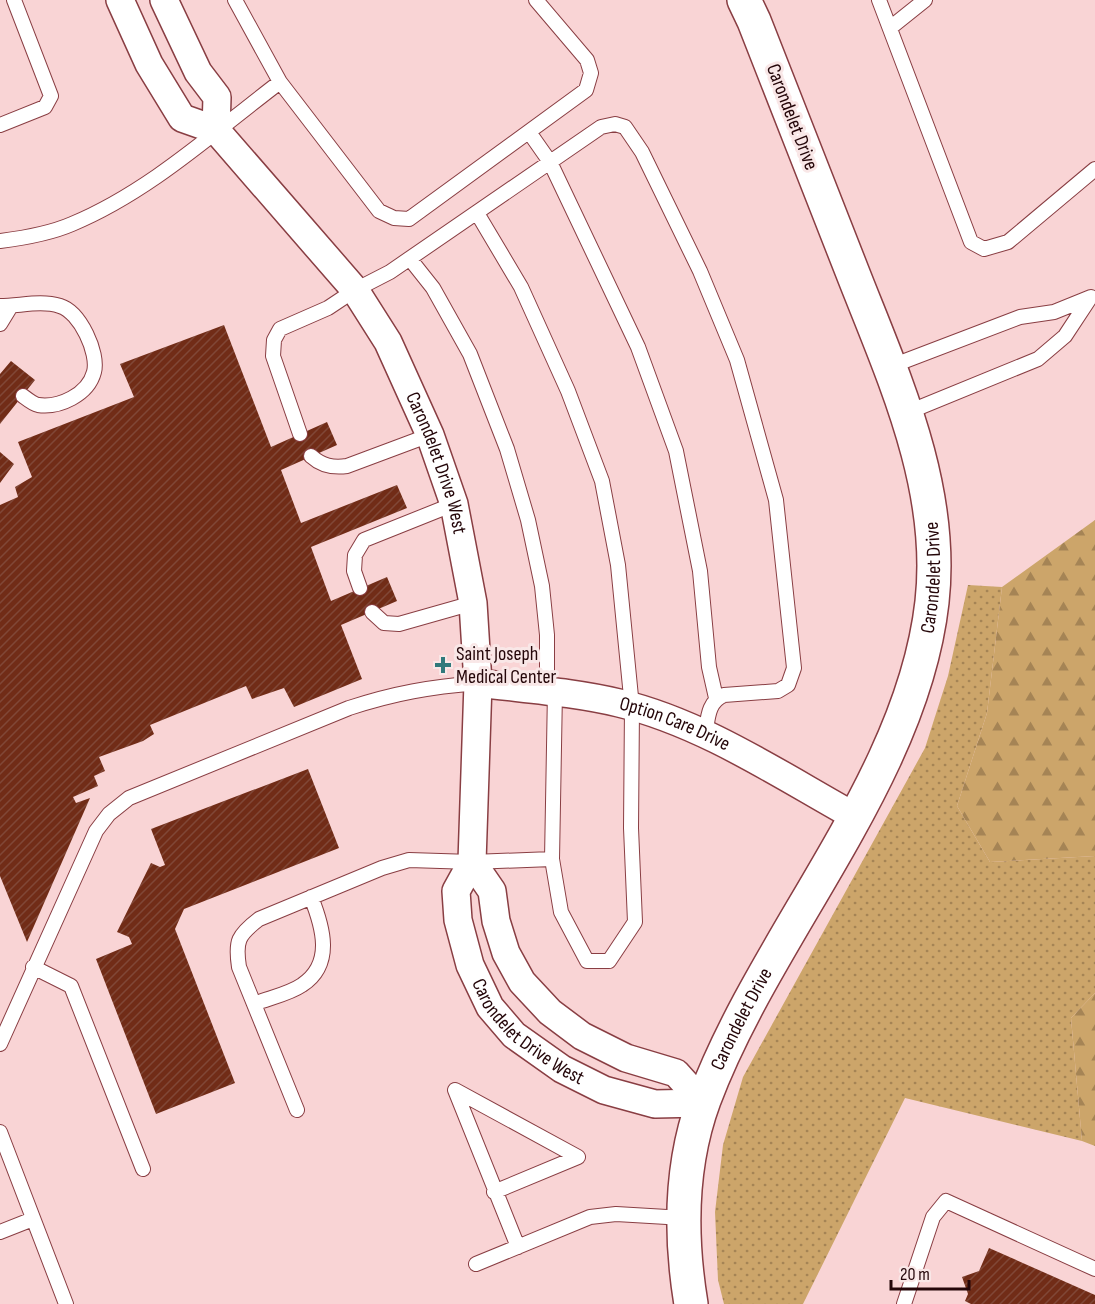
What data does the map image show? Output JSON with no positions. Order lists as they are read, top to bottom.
{
  "streets": {
    "street": ["Carondelet Drive", "Carondelet Drive West", "Option Care Drive"]
  },
  "crossings": [
    ["Carondelet Drive", "Carondelet Drive West"],
    ["Carondelet Drive", "Option Care Drive"],
    ["Carondelet Drive West", "Option Care Drive"]
  ],
  "places": {
    "health": ["Saint Joseph Medical Center"]
  },
  "scale_bar": "20 m"
}
